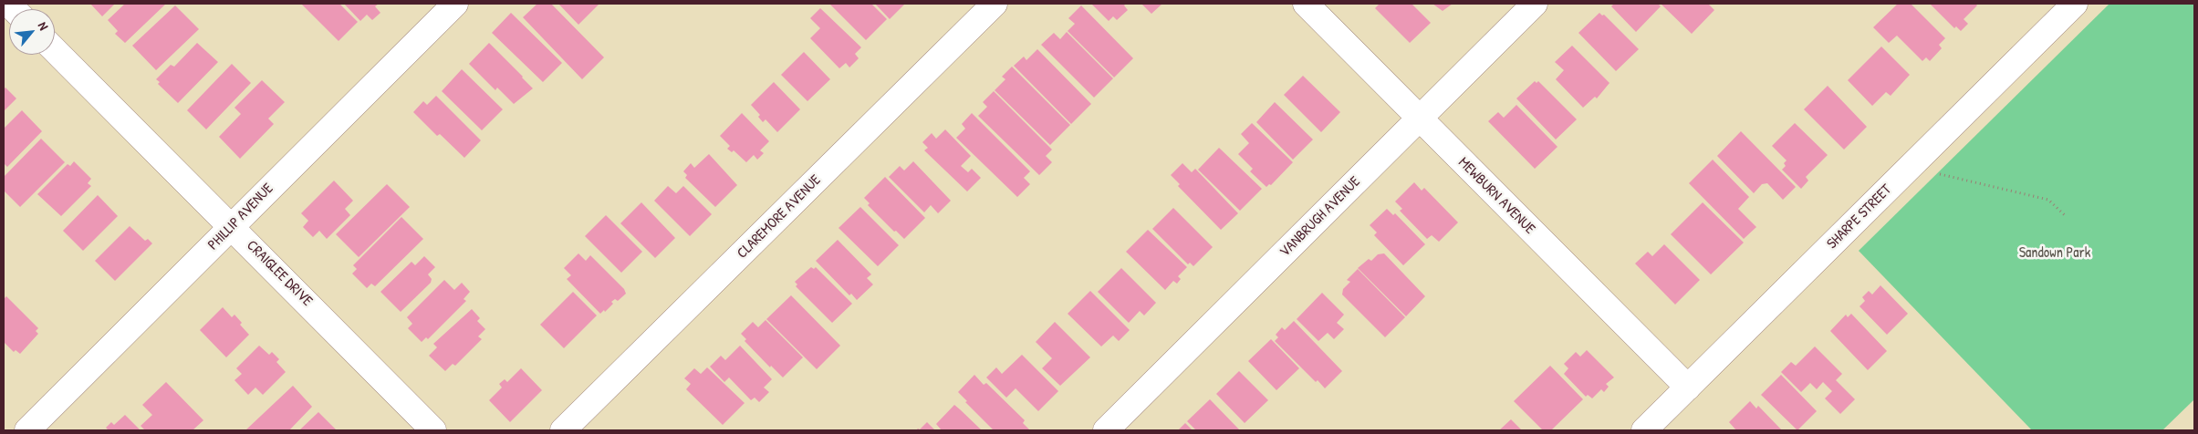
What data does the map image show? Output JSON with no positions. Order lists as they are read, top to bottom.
{
  "streets": {
    "street": [
      "MEWBURN AVENUE",
      "PHILLIP AVENUE",
      "CLAREMORE AVENUE",
      "VANBRUGH AVENUE",
      "SHARPE STREET",
      "CRAIGLEE DRIVE"
    ]
  },
  "crossings": [
    ["MEWBURN AVENUE", "VANBRUGH AVENUE"],
    ["MEWBURN AVENUE", "SHARPE STREET"],
    ["PHILLIP AVENUE", "CRAIGLEE DRIVE"]
  ],
  "parks": ["Sandown Park"],
  "north": "top right"
}
